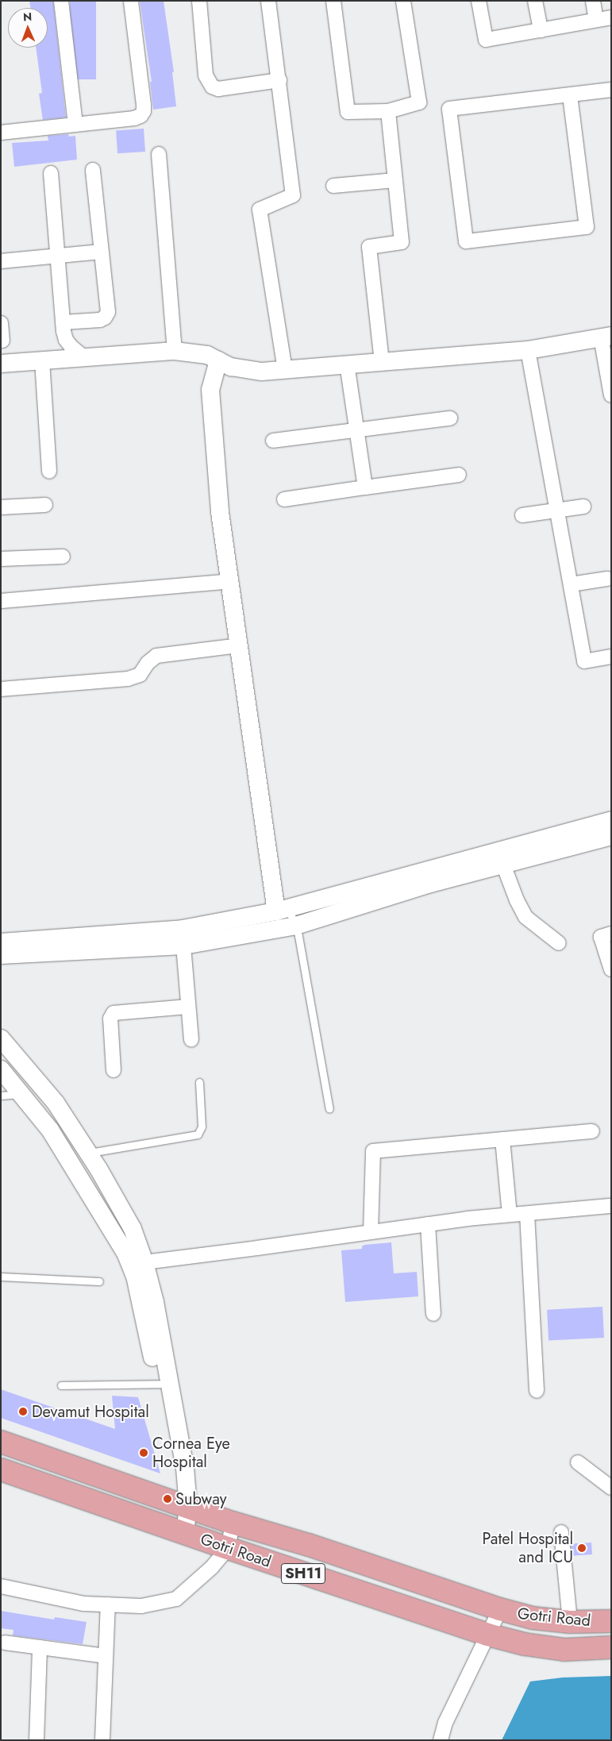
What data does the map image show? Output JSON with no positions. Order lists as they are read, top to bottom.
{
  "streets": {
    "main road": ["Gotri Road", "SH11"]
  },
  "places": [
    "Devamut Hospital",
    "Cornea Eye Hospital",
    "Subway",
    "Patel Hospital and ICU"
  ],
  "north": "top"
}
